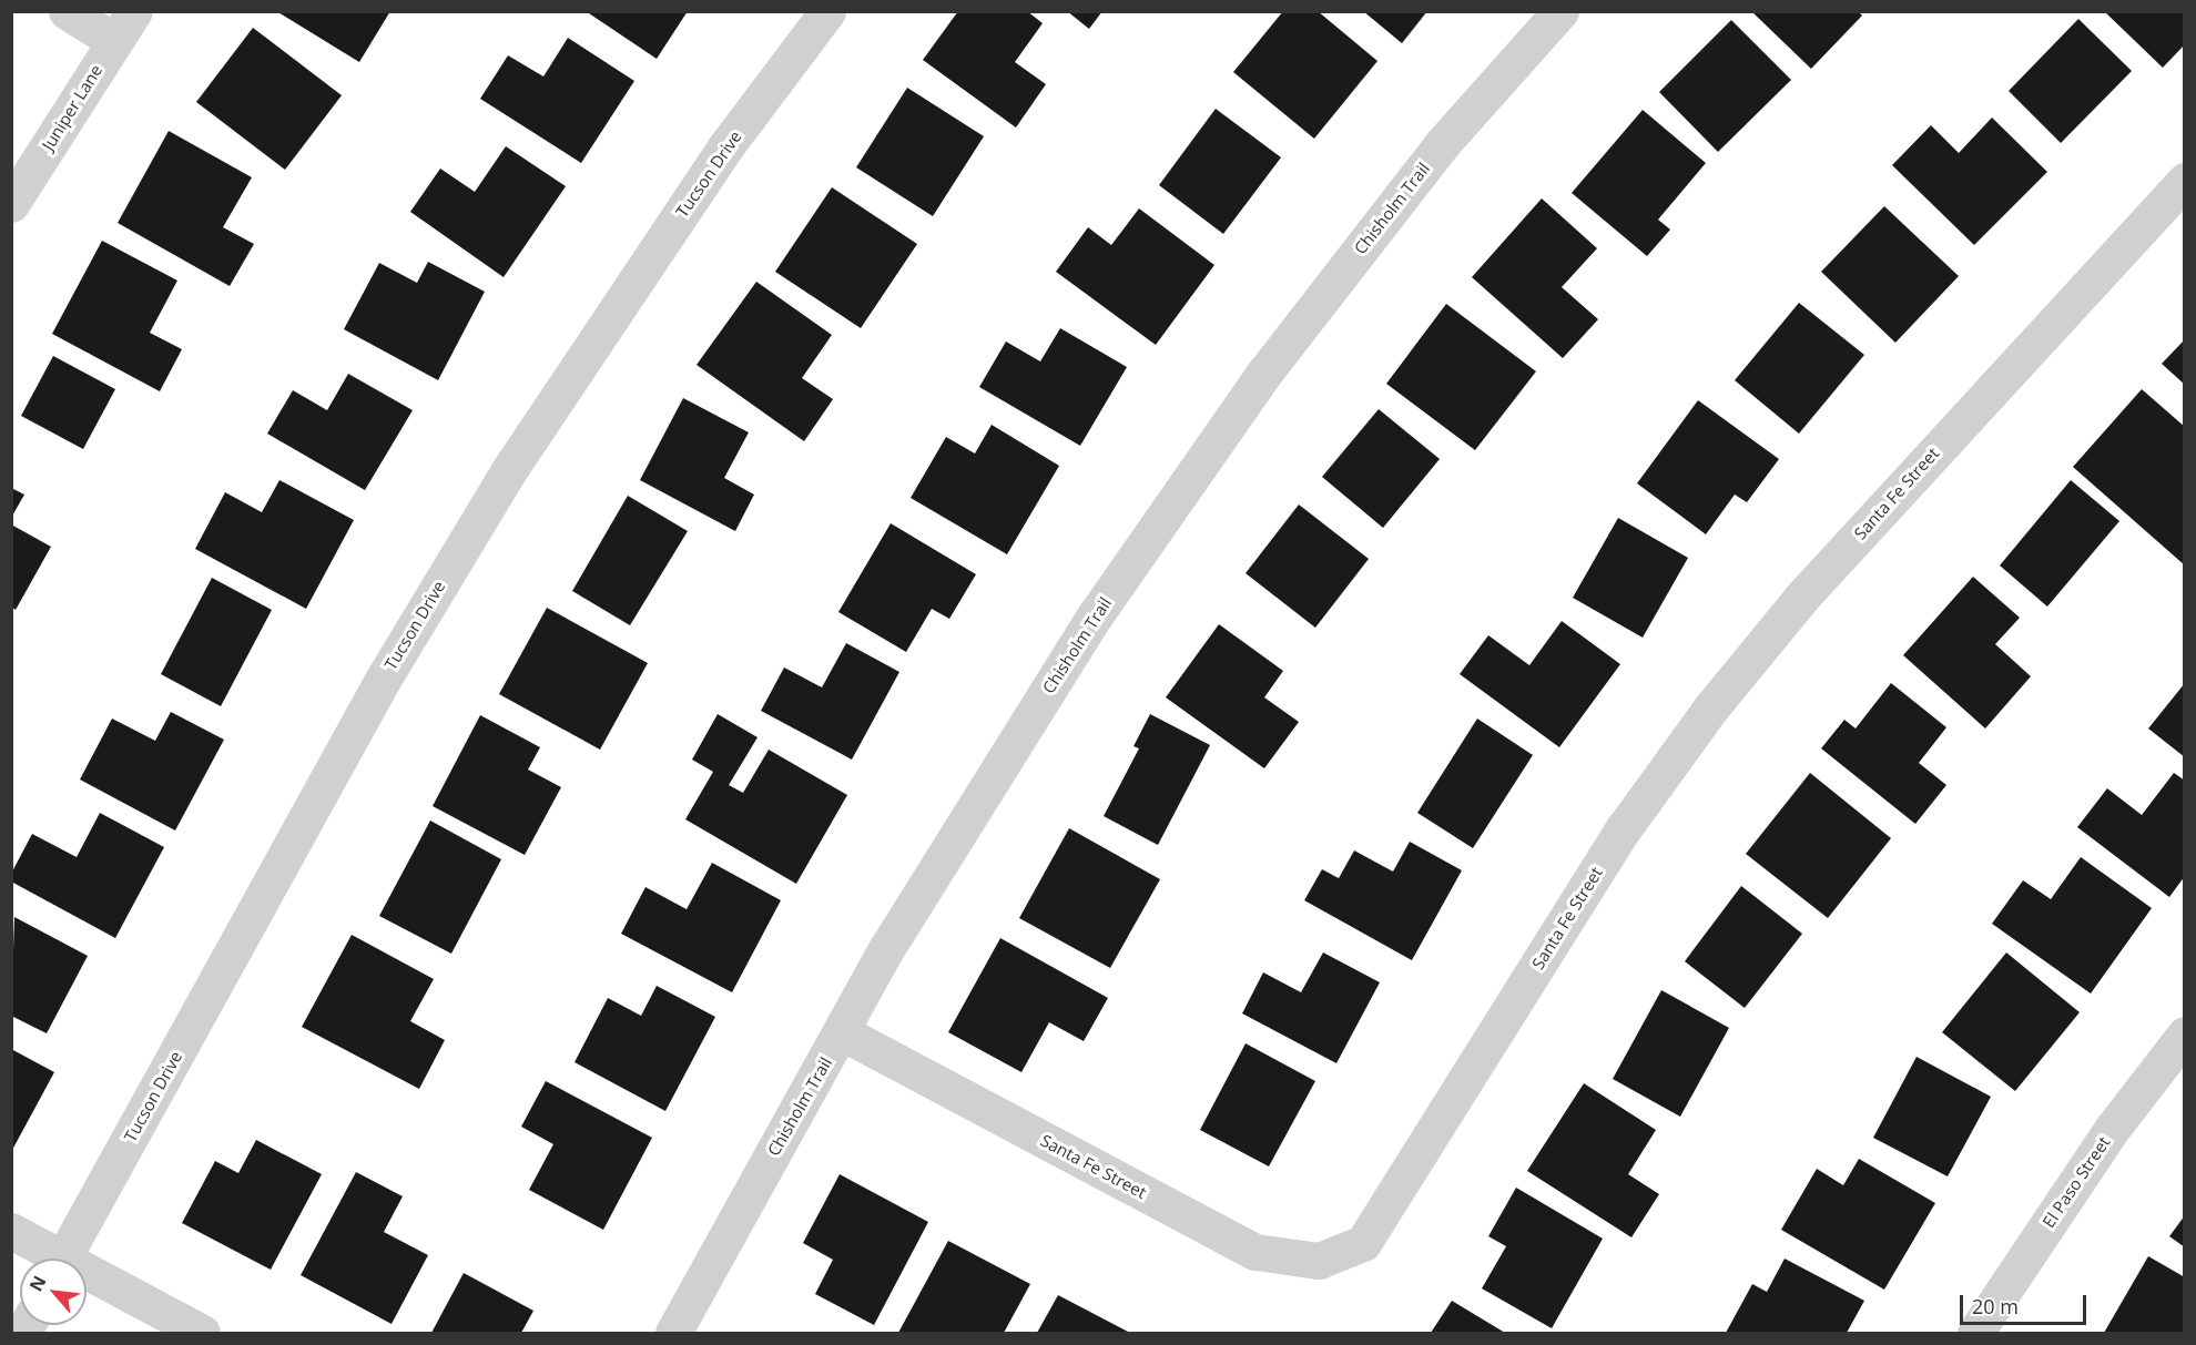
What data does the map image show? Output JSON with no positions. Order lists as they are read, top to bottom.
{
  "streets": {
    "street": [
      "Juniper Lane",
      "Tucson Drive",
      "Chisholm Trail",
      "Santa Fe Street",
      "El Paso Street"
    ]
  },
  "crossings": [
    ["Chisholm Trail", "Santa Fe Street"]
  ],
  "scale_bar": "20 m",
  "north": "top left"
}
